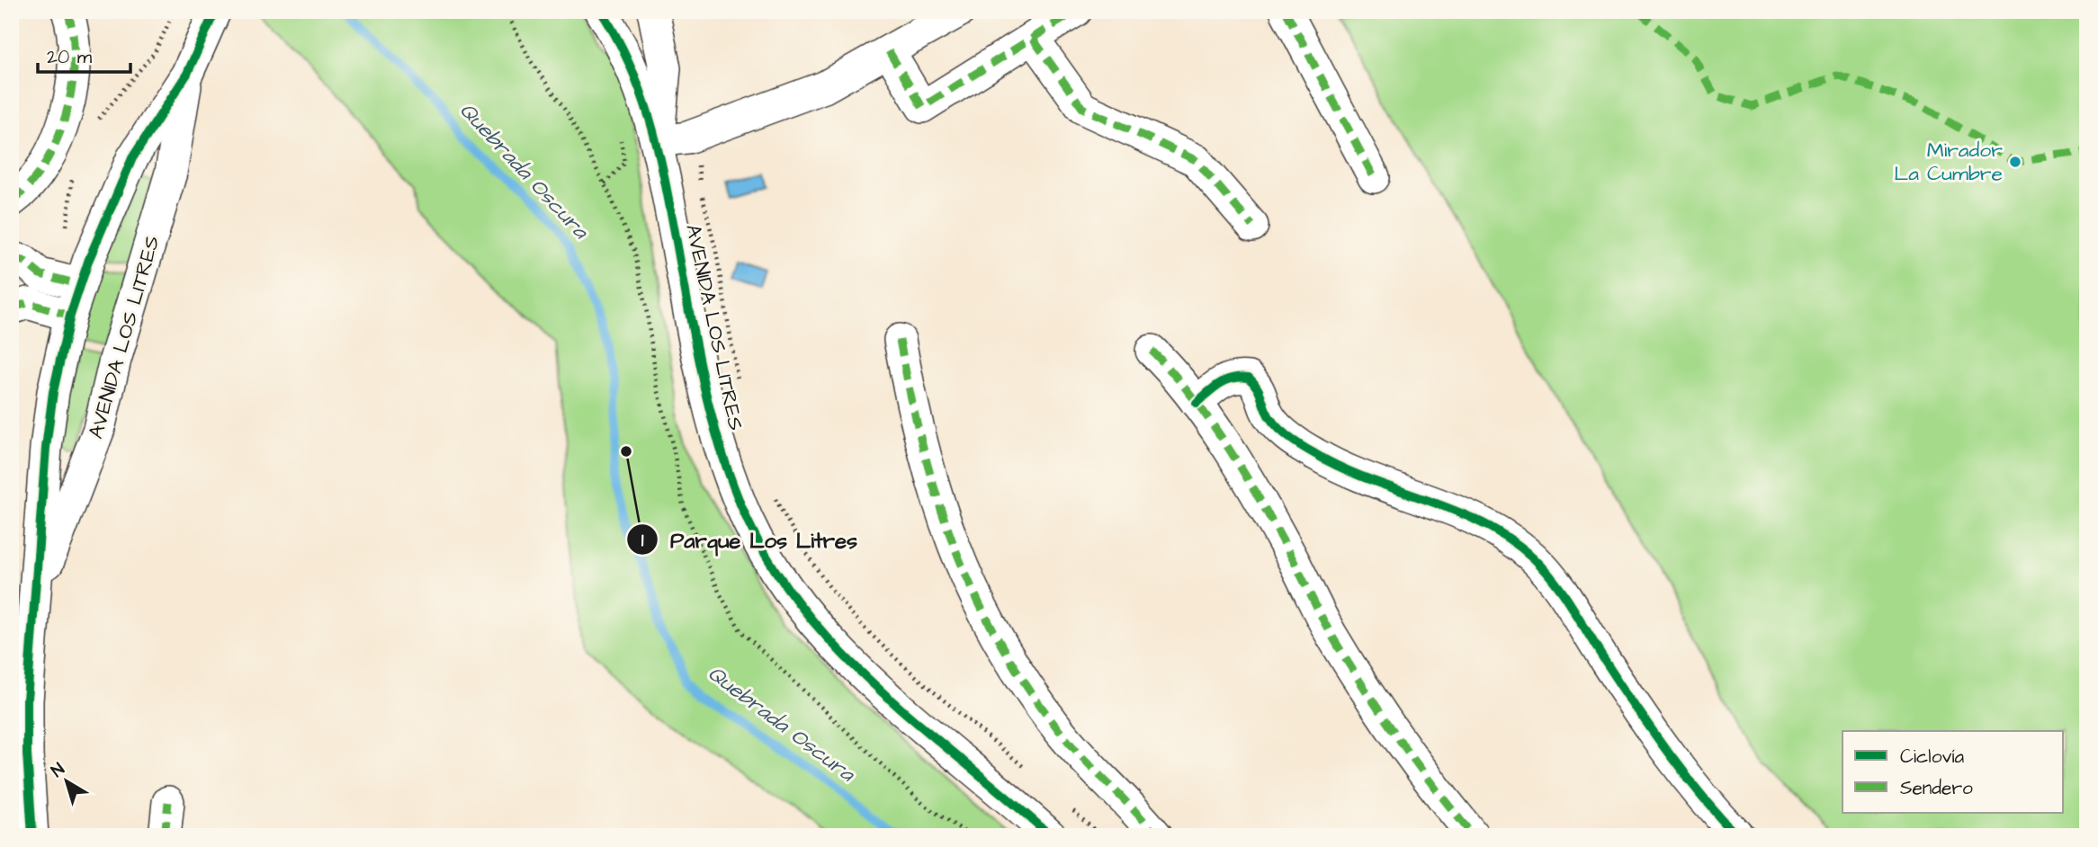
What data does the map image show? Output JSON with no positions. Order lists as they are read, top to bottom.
{
  "streets": {
    "street": ["AVENIDA LOS LITRES"]
  },
  "water": ["Quebrada Oscura"],
  "places": ["Mirador La Cumbre", "Parque Los Litres"],
  "legend": ["Ciclovía", "Sendero"],
  "scale_bar": "20 m",
  "north": "top left"
}
